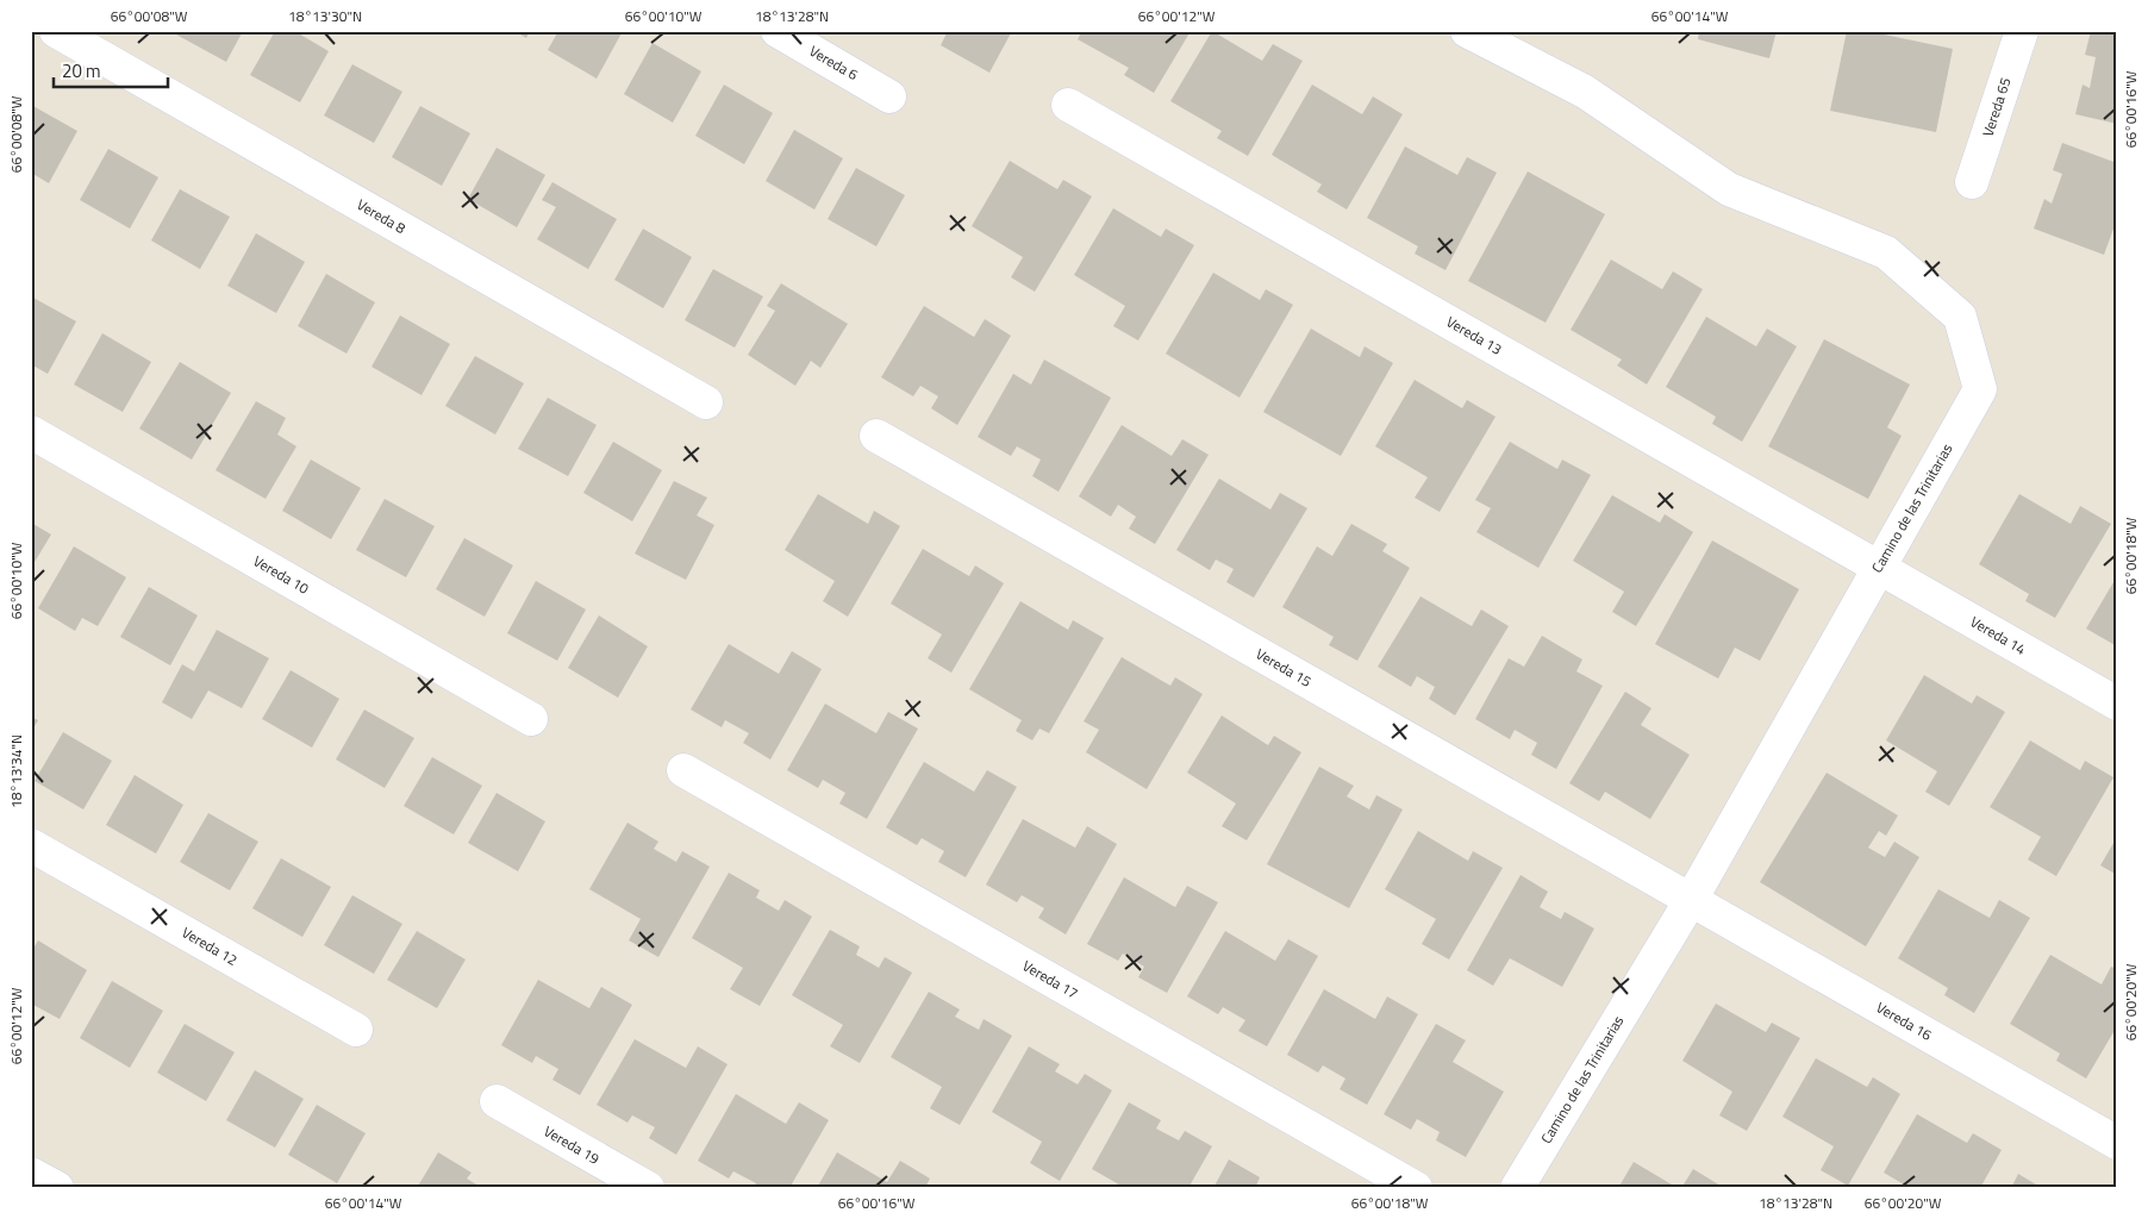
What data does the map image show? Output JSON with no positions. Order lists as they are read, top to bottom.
{
  "streets": {
    "street": [
      "Vereda 6",
      "Vereda 65",
      "Vereda 8",
      "Vereda 13",
      "Camino de las Trinitarias",
      "Vereda 10",
      "Vereda 14",
      "Vereda 15",
      "Vereda 12",
      "Vereda 17",
      "Vereda 16",
      "Vereda 19"
    ]
  },
  "crossings": [
    ["Vereda 13", "Camino de las Trinitarias"],
    ["Vereda 13", "Vereda 14"],
    ["Camino de las Trinitarias", "Vereda 14"],
    ["Camino de las Trinitarias", "Vereda 15"],
    ["Camino de las Trinitarias", "Vereda 16"],
    ["Vereda 15", "Vereda 16"]
  ],
  "scale_bar": "20 m",
  "coordinates": [
    "66°00'08\"W",
    "18°13'30\"N",
    "66°00'10\"W",
    "18°13'28\"N",
    "66°00'12\"W",
    "66°00'14\"W",
    "66°00'16\"W",
    "66°00'18\"W",
    "18°13'34\"N",
    "66°00'20\"W"
  ]
}
